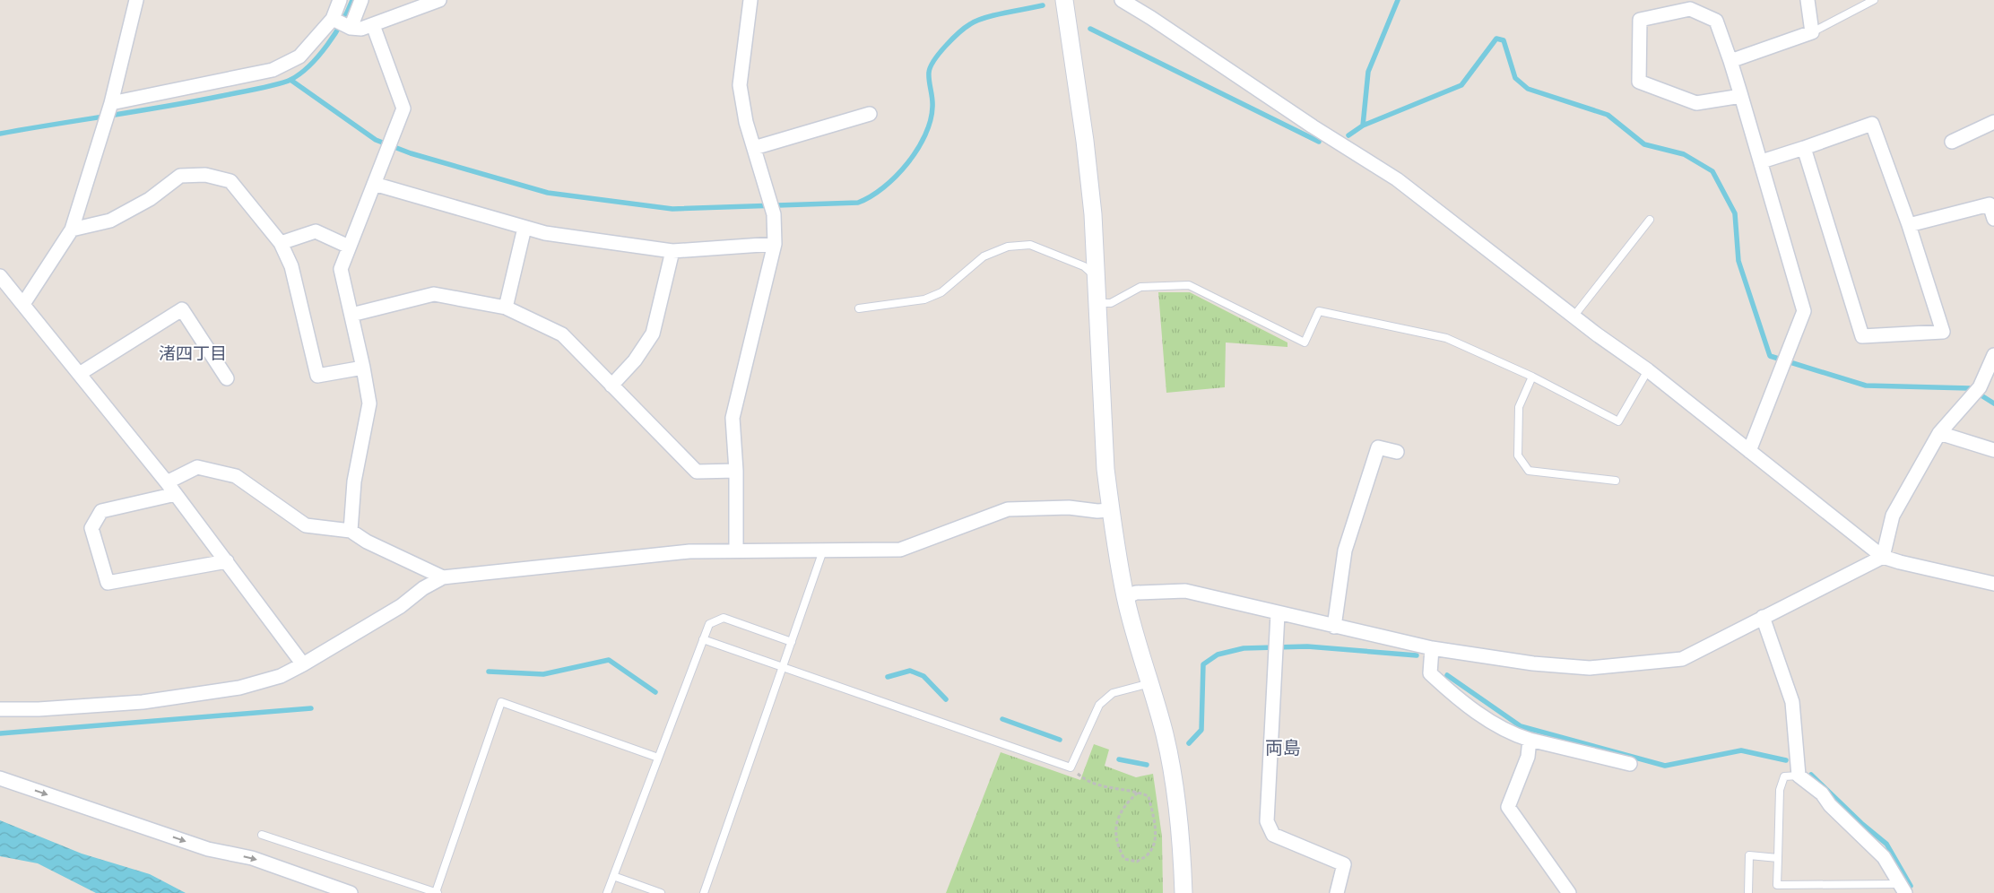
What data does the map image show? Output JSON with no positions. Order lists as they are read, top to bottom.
{
  "districts": ["渚四丁目", "両島"]
}
